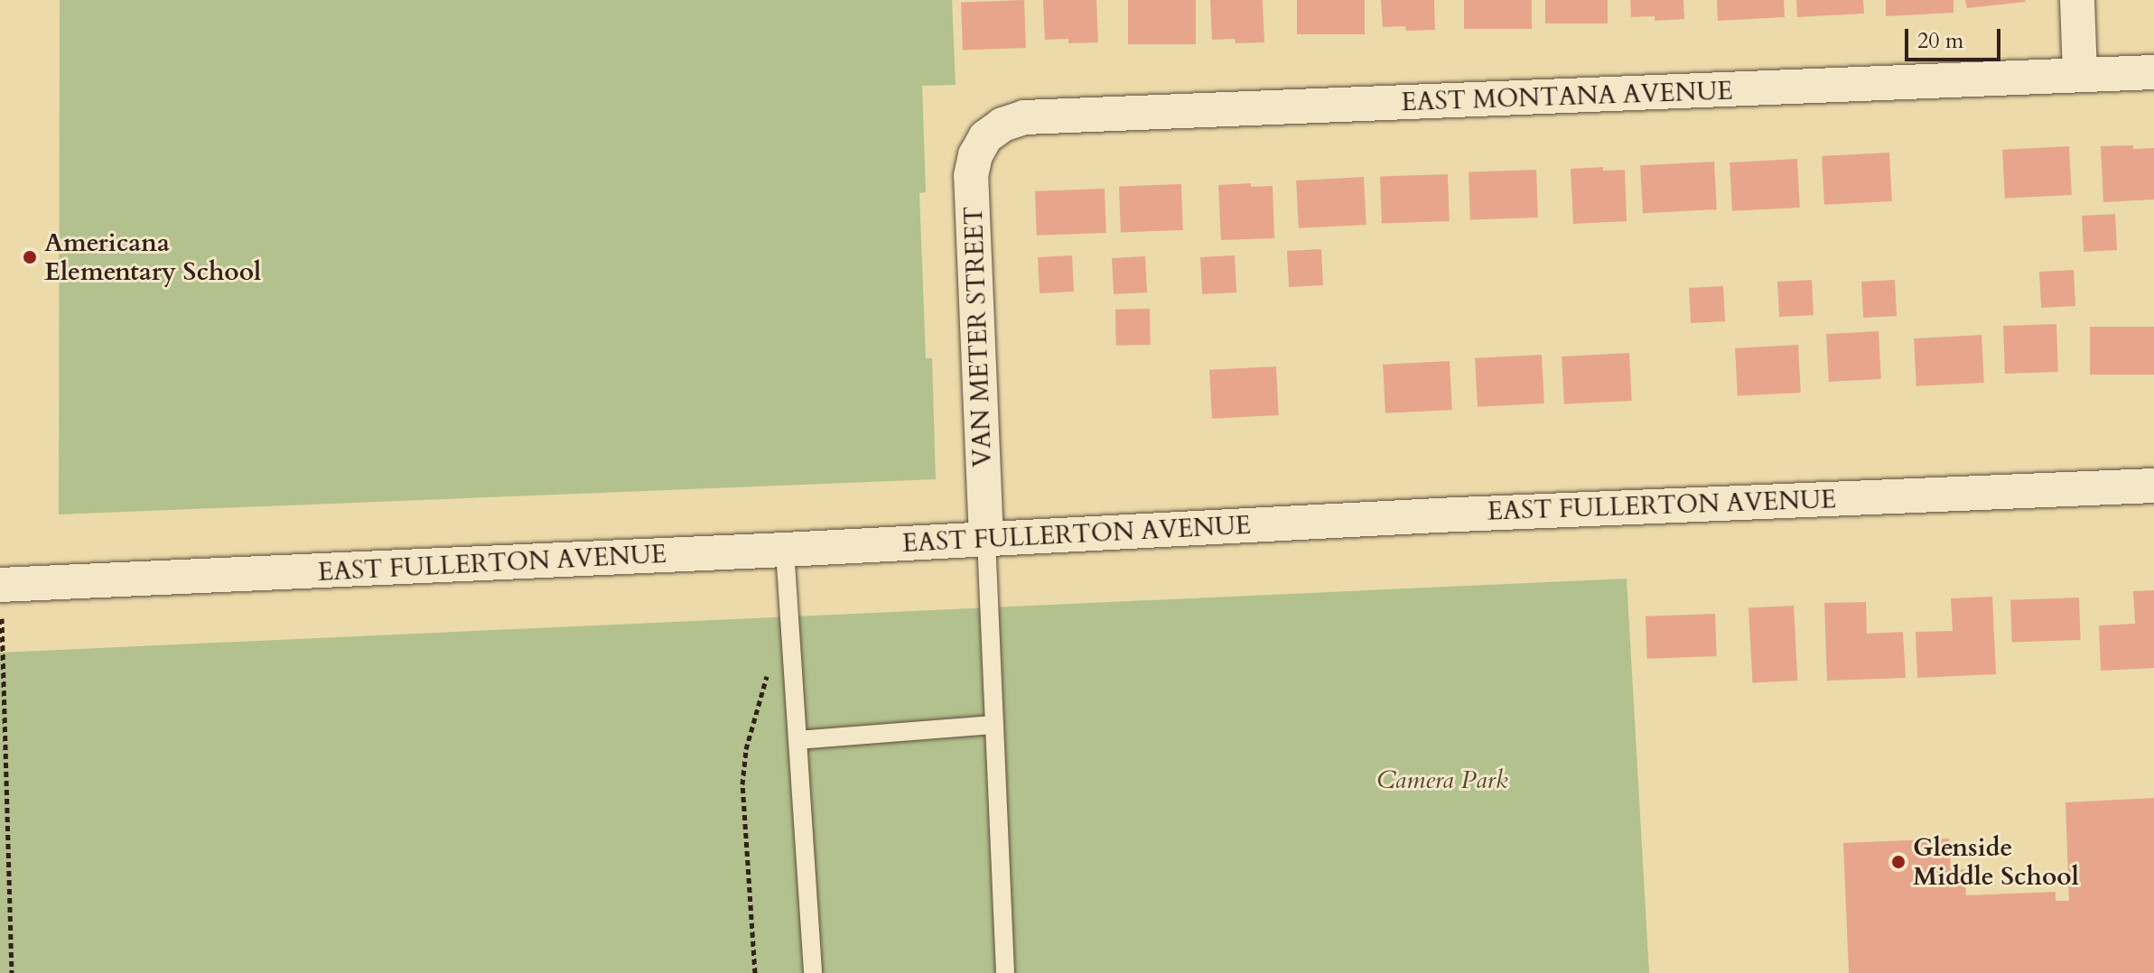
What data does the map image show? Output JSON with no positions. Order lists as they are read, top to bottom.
{
  "streets": {
    "street": ["EAST MONTANA AVENUE", "VAN METER STREET", "EAST FULLERTON AVENUE"]
  },
  "crossings": [
    ["EAST MONTANA AVENUE", "VAN METER STREET"],
    ["VAN METER STREET", "EAST FULLERTON AVENUE"]
  ],
  "parks": ["Camera Park"],
  "places": ["Americana Elementary School", "Glenside Middle School"],
  "scale_bar": "20 m"
}
